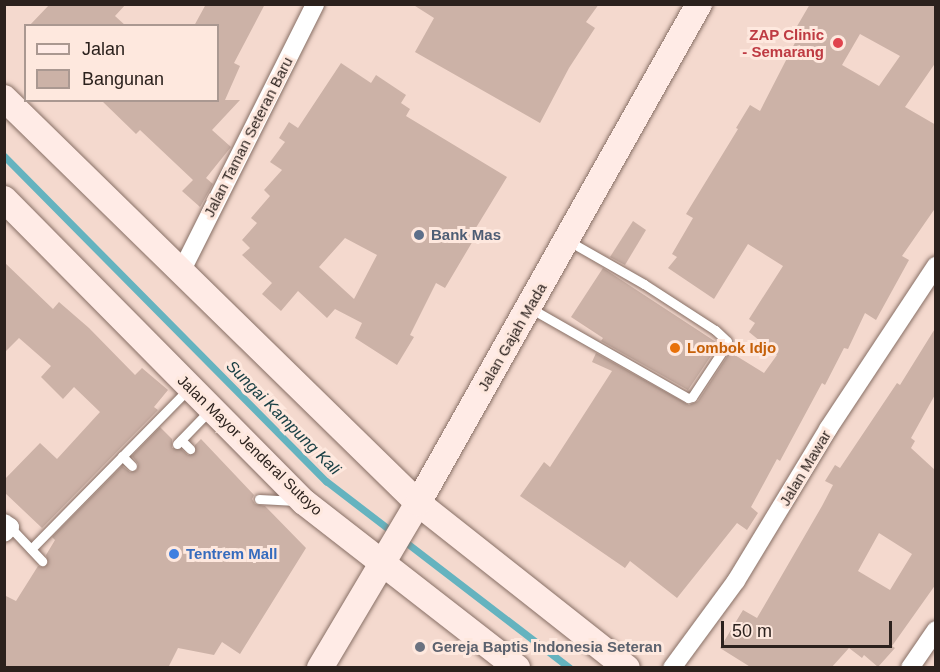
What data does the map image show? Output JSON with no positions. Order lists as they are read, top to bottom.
{
  "streets": {
    "main road": ["Jalan Gajah Mada", "Jalan Mayor Jenderal Sutoyo"],
    "street": ["Jalan Taman Seteran Baru", "Jalan Mawar"]
  },
  "crossings": [
    ["Jalan Gajah Mada", "Jalan Mayor Jenderal Sutoyo"]
  ],
  "water": ["Sungai Kampung Kali"],
  "places": [
    "ZAP Clinic - Semarang",
    "Bank Mas",
    "Lombok Idjo",
    "Tentrem Mall",
    "Gereja Baptis Indonesia Seteran"
  ],
  "legend": ["Jalan", "Bangunan"],
  "scale_bar": "50 m"
}
